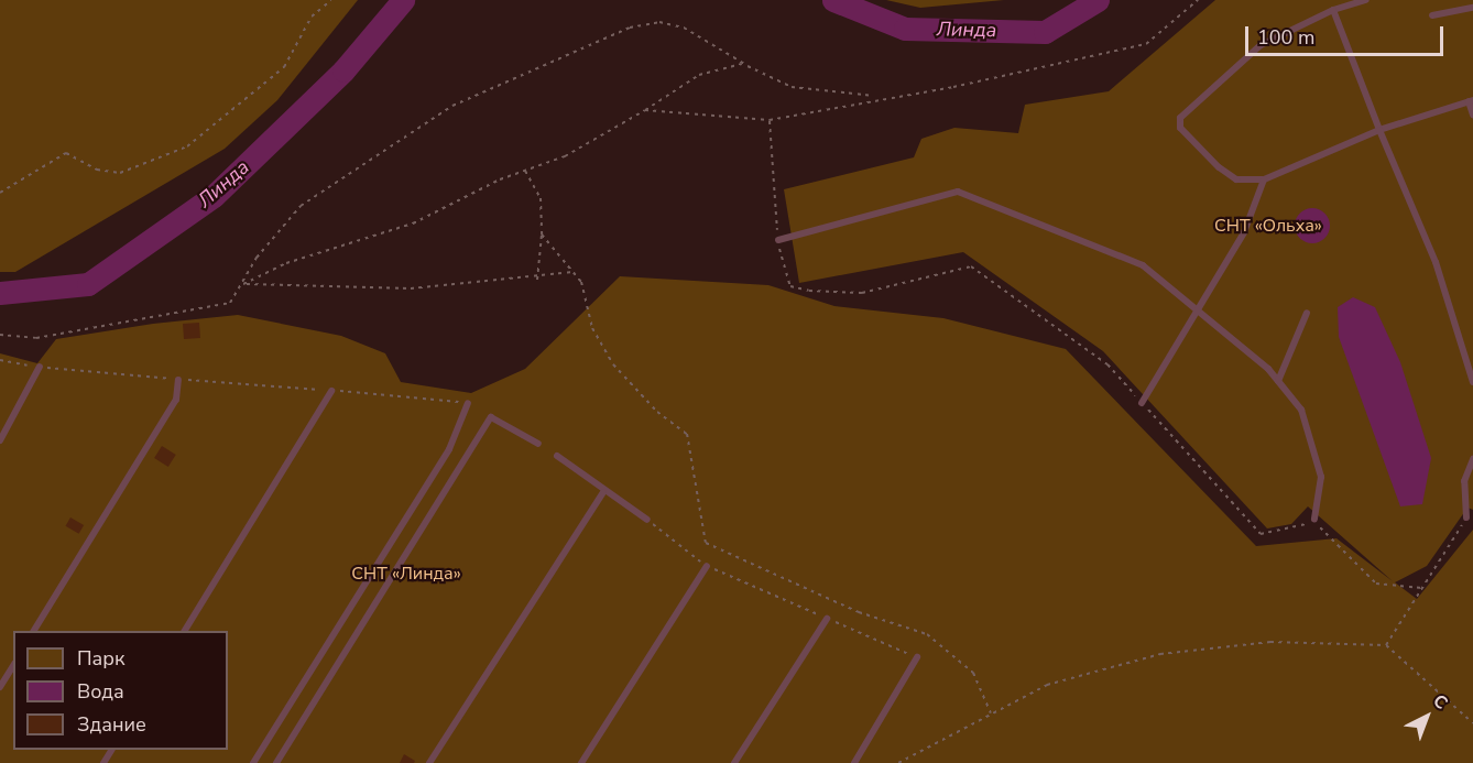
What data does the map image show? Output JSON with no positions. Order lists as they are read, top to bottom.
{
  "water": ["Линда"],
  "parks": ["СНТ «Ольха»", "СНТ «Линда»"],
  "legend": ["Парк", "Вода", "Здание"],
  "scale_bar": "100 m",
  "north": "top right"
}
